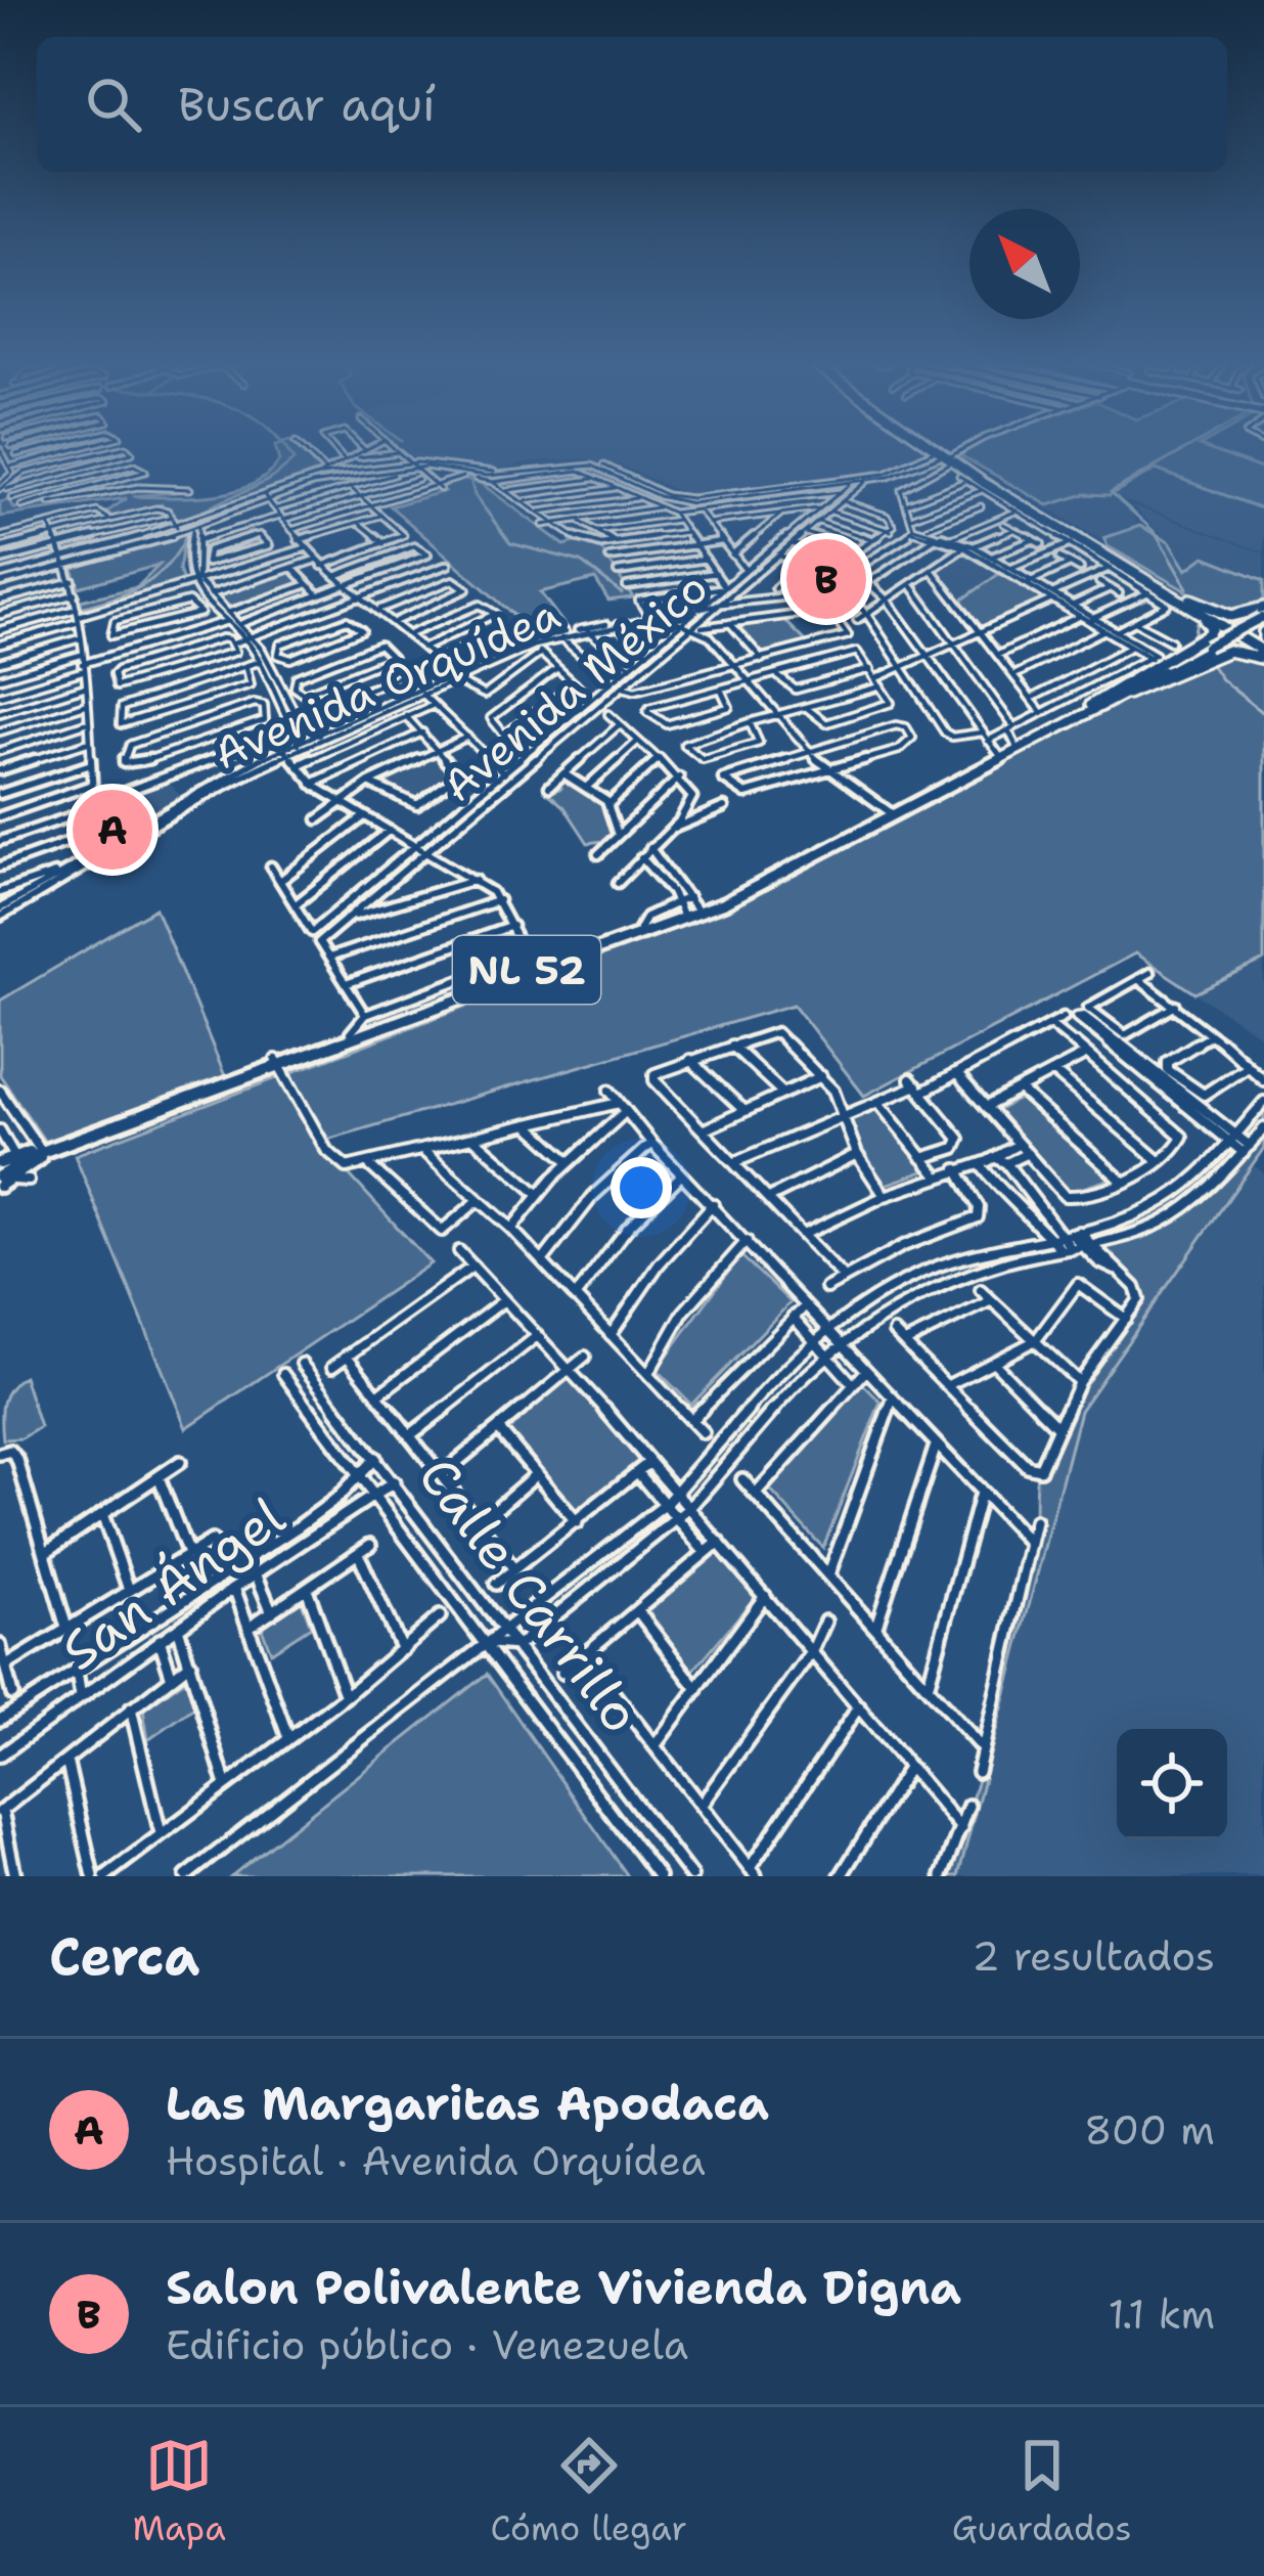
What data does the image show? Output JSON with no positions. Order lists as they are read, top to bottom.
{
  "streets": {
    "main road": ["NL 52"],
    "street": [
      "Avenida Orquídea",
      "Avenida México",
      "San Ángel",
      "Calle Carrillo"
    ]
  },
  "crossings": [
    ["Avenida Orquídea", "Avenida México"],
    ["San Ángel", "Calle Carrillo"]
  ],
  "north": "top left",
  "page": {
    "search": "Buscar aquí",
    "pins": ["B", "A"],
    "heading": ["Cerca", "2 resultados"],
    "list": [
      {
        "mark": "A",
        "name": "Las Margaritas Apodaca",
        "note": "Hospital · Avenida Orquídea",
        "value": "800 m"
      },
      {
        "mark": "B",
        "name": "Salon Polivalente Vivienda Digna",
        "note": "Edificio público · Venezuela",
        "value": "1.1 km"
      }
    ],
    "nav": ["Mapa", "Cómo llegar", "Guardados"]
  }
}
